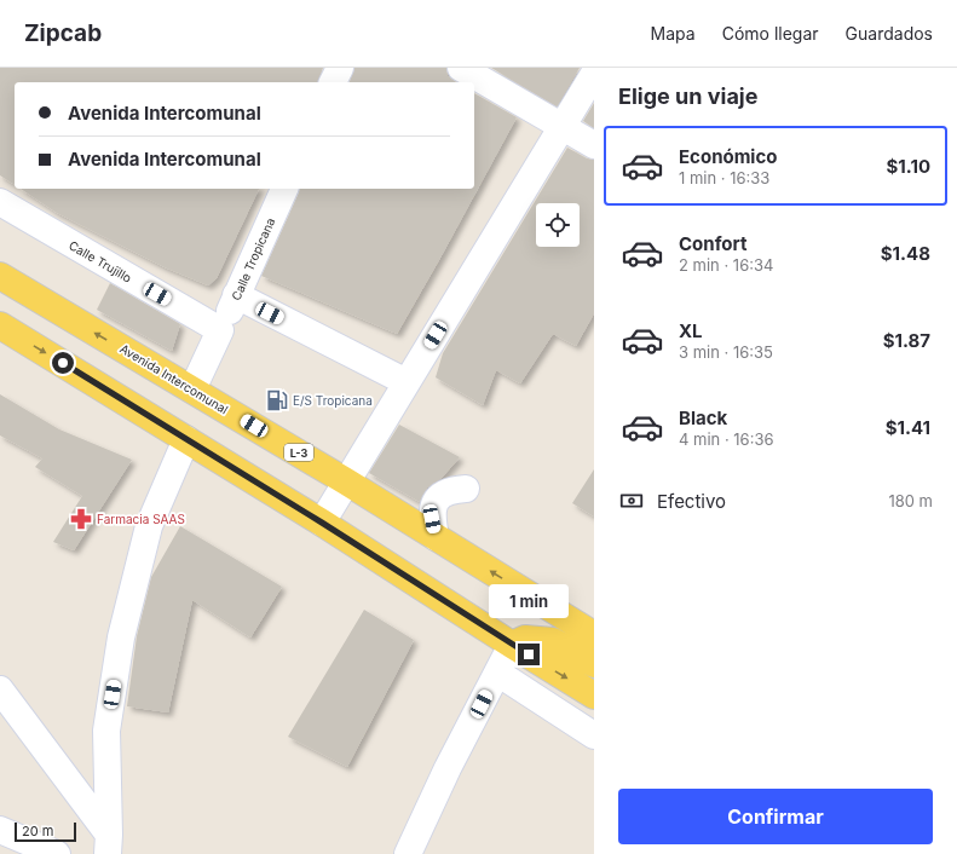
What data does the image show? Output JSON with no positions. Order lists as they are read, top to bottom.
{
  "streets": {
    "main road": ["Avenida Intercomunal", "L-3"],
    "street": ["Calle Tropicana", "Calle Trujillo"]
  },
  "crossings": [
    ["Calle Tropicana", "Calle Trujillo"]
  ],
  "places": {
    "fuel station": ["E/S Tropicana"],
    "pharmacy": ["Farmacia SAAS"]
  },
  "scale_bar": "20 m",
  "page": {
    "header": "Zipcab",
    "nav": ["Mapa", "Cómo llegar", "Guardados"],
    "heading": "Elige un viaje",
    "banner": ["Avenida Intercomunal", "Avenida Intercomunal"],
    "list": [
      {
        "name": "Económico",
        "note": "1 min · 16:33",
        "value": "$1.10"
      },
      {
        "name": "Confort",
        "note": "2 min · 16:34",
        "value": "$1.48"
      },
      {
        "name": "XL",
        "note": "3 min · 16:35",
        "value": "$1.87"
      },
      {
        "name": "Black",
        "note": "4 min · 16:36",
        "value": "$1.41"
      }
    ],
    "pay": ["Efectivo", "180 m"],
    "bubble": "1 min",
    "buttons": "Confirmar",
    "scale": "20 m"
  }
}
